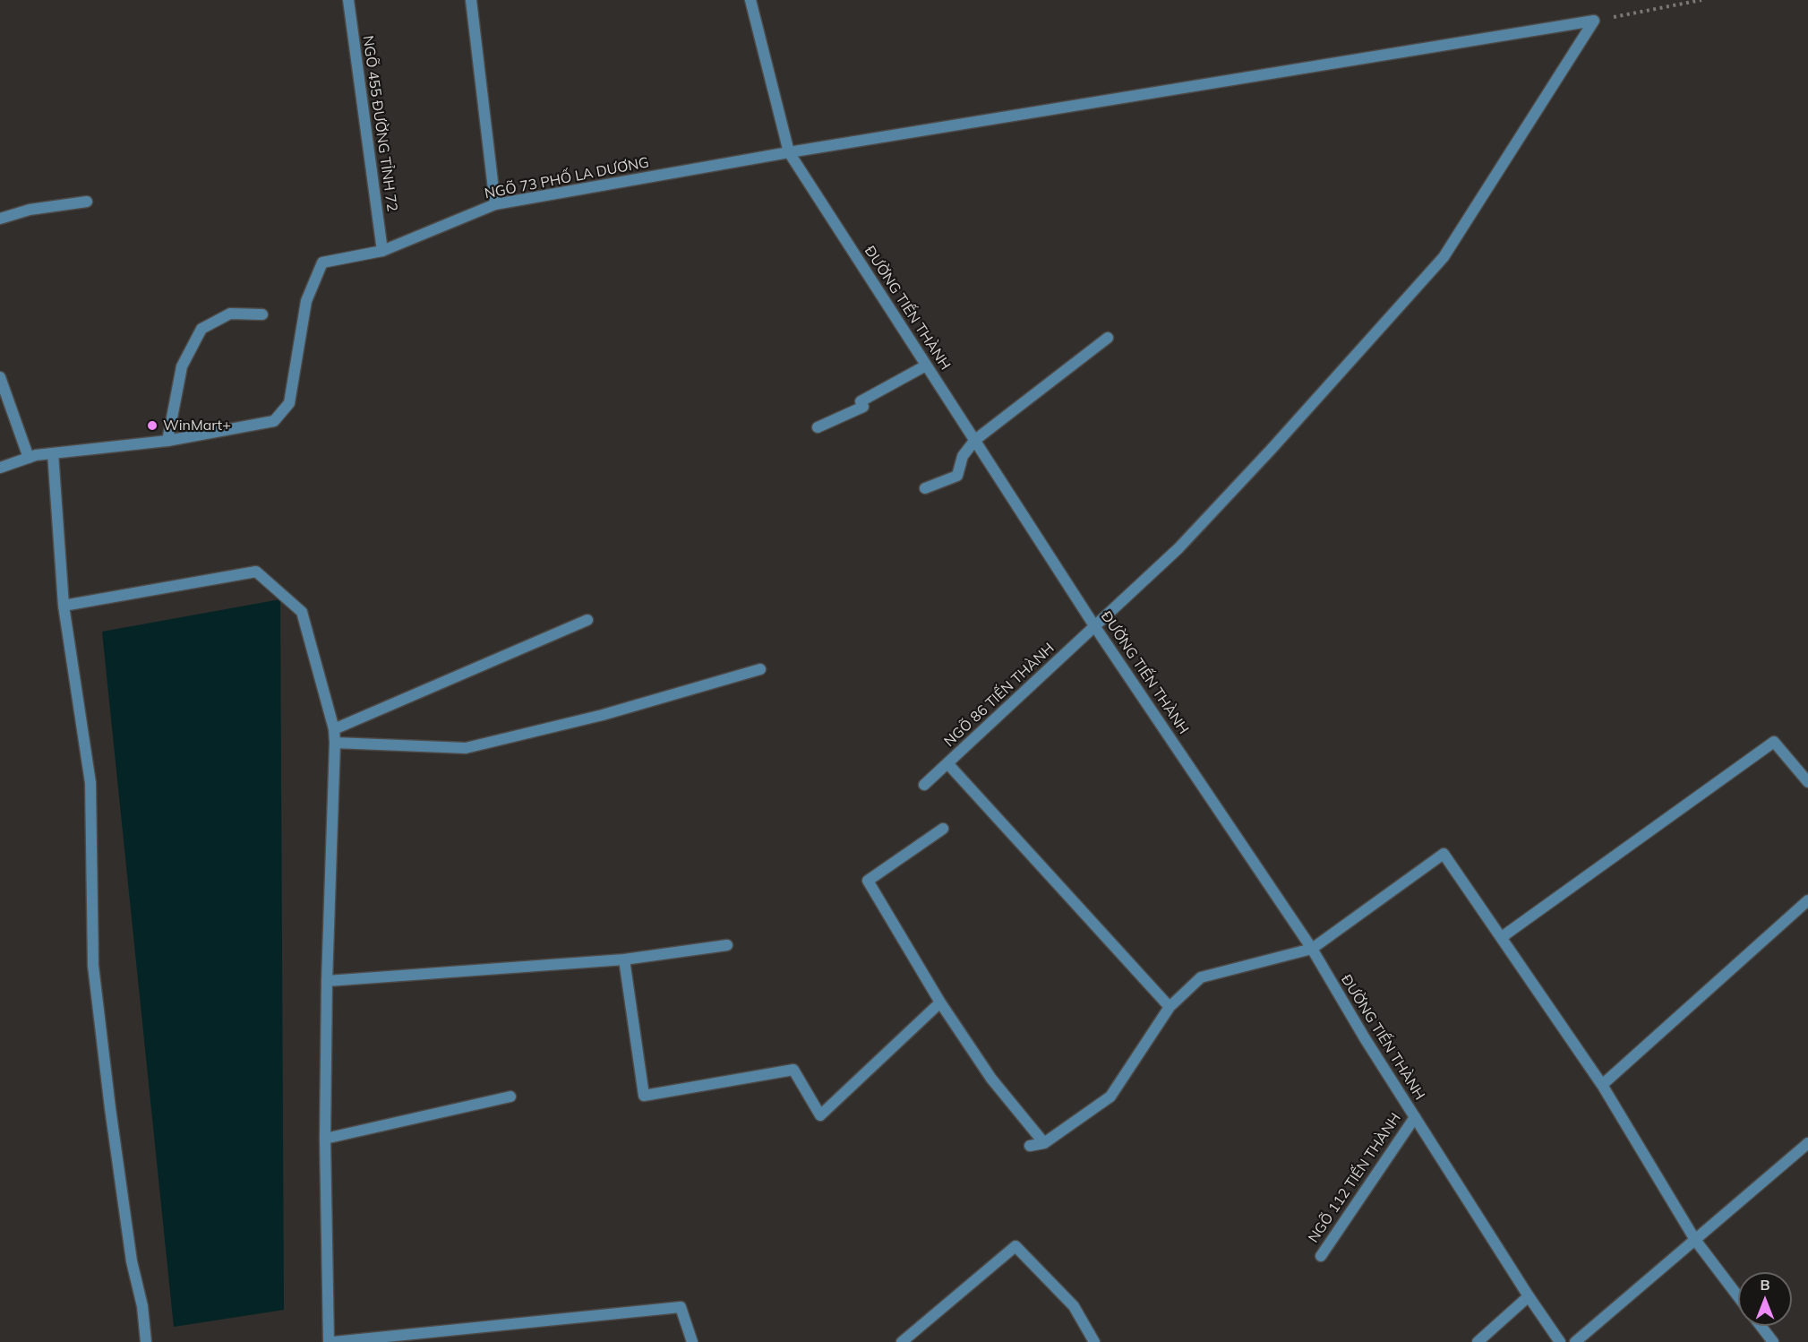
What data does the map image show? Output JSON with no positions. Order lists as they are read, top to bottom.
{
  "streets": {
    "street": [
      "NGÕ 455 ĐƯỜNG TỈNH 72",
      "NGÕ 73 PHỐ LA DƯƠNG",
      "ĐƯỜNG TIẾN THÀNH",
      "NGÕ 86 TIẾN THÀNH",
      "NGÕ 112 TIẾN THÀNH"
    ]
  },
  "crossings": [
    ["NGÕ 455 ĐƯỜNG TỈNH 72", "NGÕ 73 PHỐ LA DƯƠNG"],
    ["NGÕ 73 PHỐ LA DƯƠNG", "ĐƯỜNG TIẾN THÀNH"],
    ["NGÕ 73 PHỐ LA DƯƠNG", "NGÕ 86 TIẾN THÀNH"],
    ["ĐƯỜNG TIẾN THÀNH", "NGÕ 86 TIẾN THÀNH"],
    ["ĐƯỜNG TIẾN THÀNH", "NGÕ 112 TIẾN THÀNH"]
  ],
  "places": ["WinMart+"],
  "north": "top"
}
